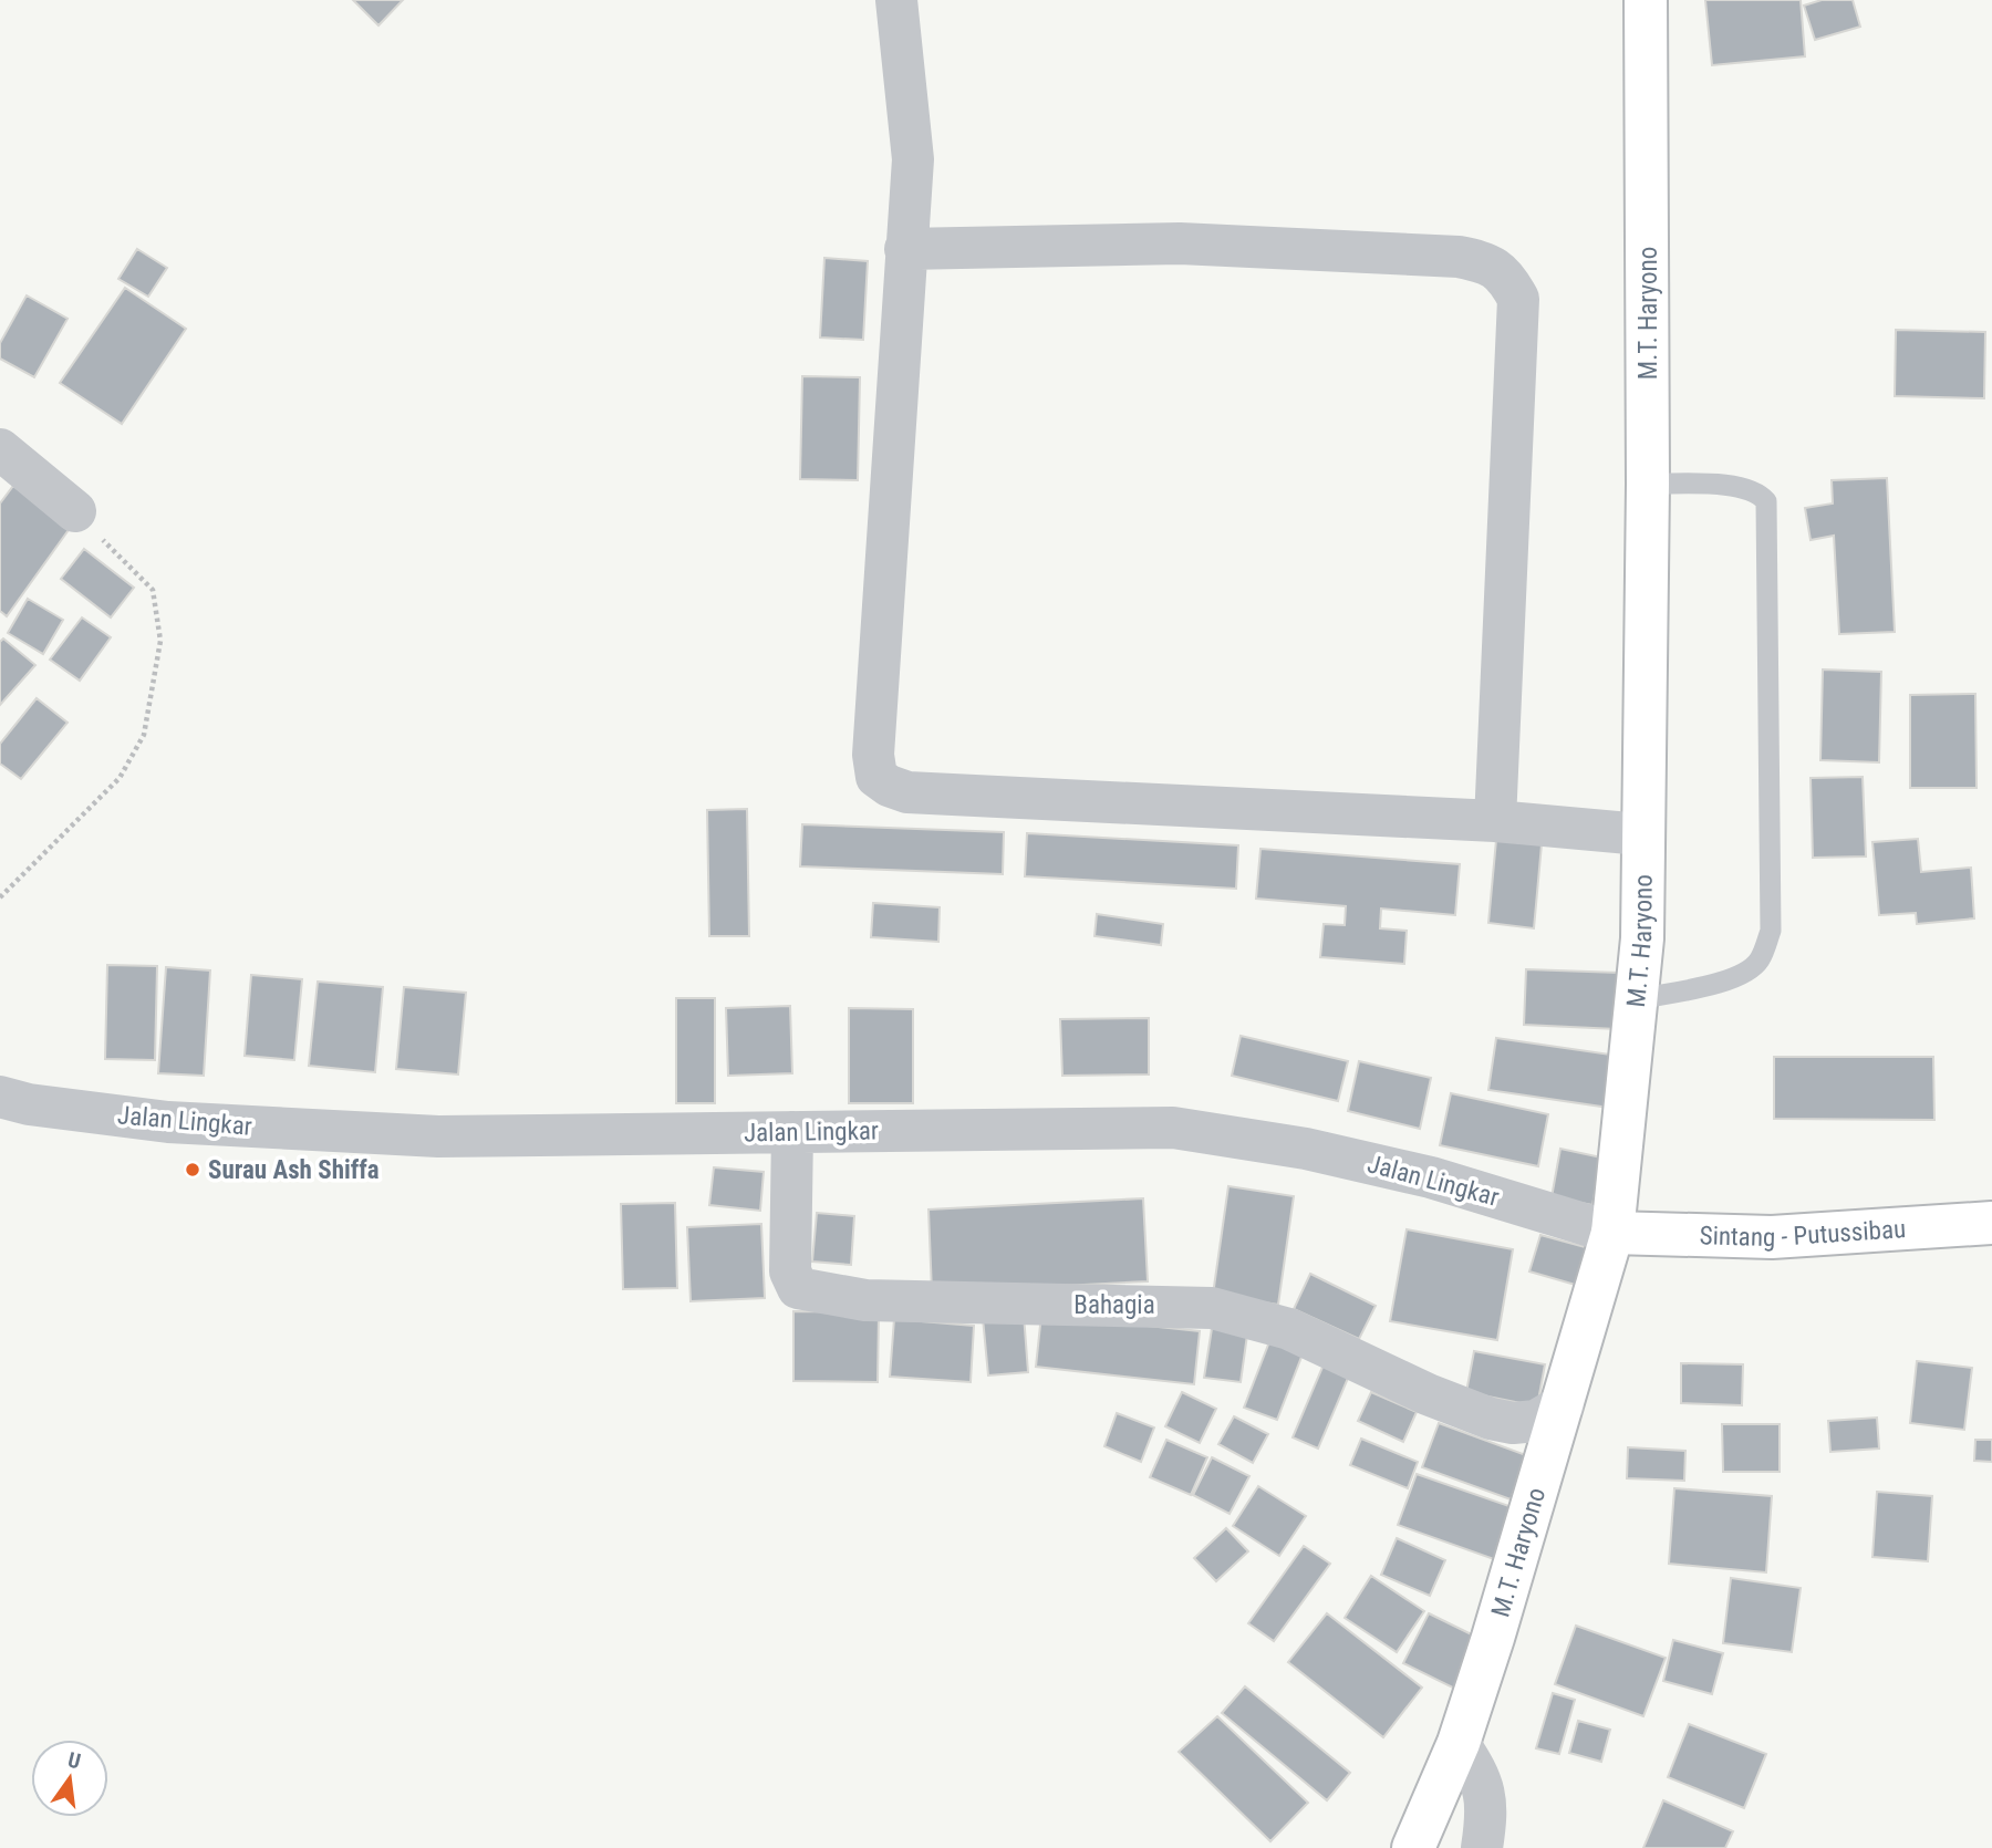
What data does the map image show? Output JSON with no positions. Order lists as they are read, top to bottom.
{
  "streets": {
    "highway": ["M.T. Haryono", "Sintang - Putussibau"],
    "street": ["Jalan Lingkar", "Bahagia"]
  },
  "crossings": [
    ["M.T. Haryono", "Jalan Lingkar"],
    ["M.T. Haryono", "Sintang - Putussibau"],
    ["M.T. Haryono", "Bahagia"],
    ["Jalan Lingkar", "Sintang - Putussibau"],
    ["Jalan Lingkar", "Bahagia"]
  ],
  "places": ["Surau Ash Shiffa"],
  "north": "top"
}
